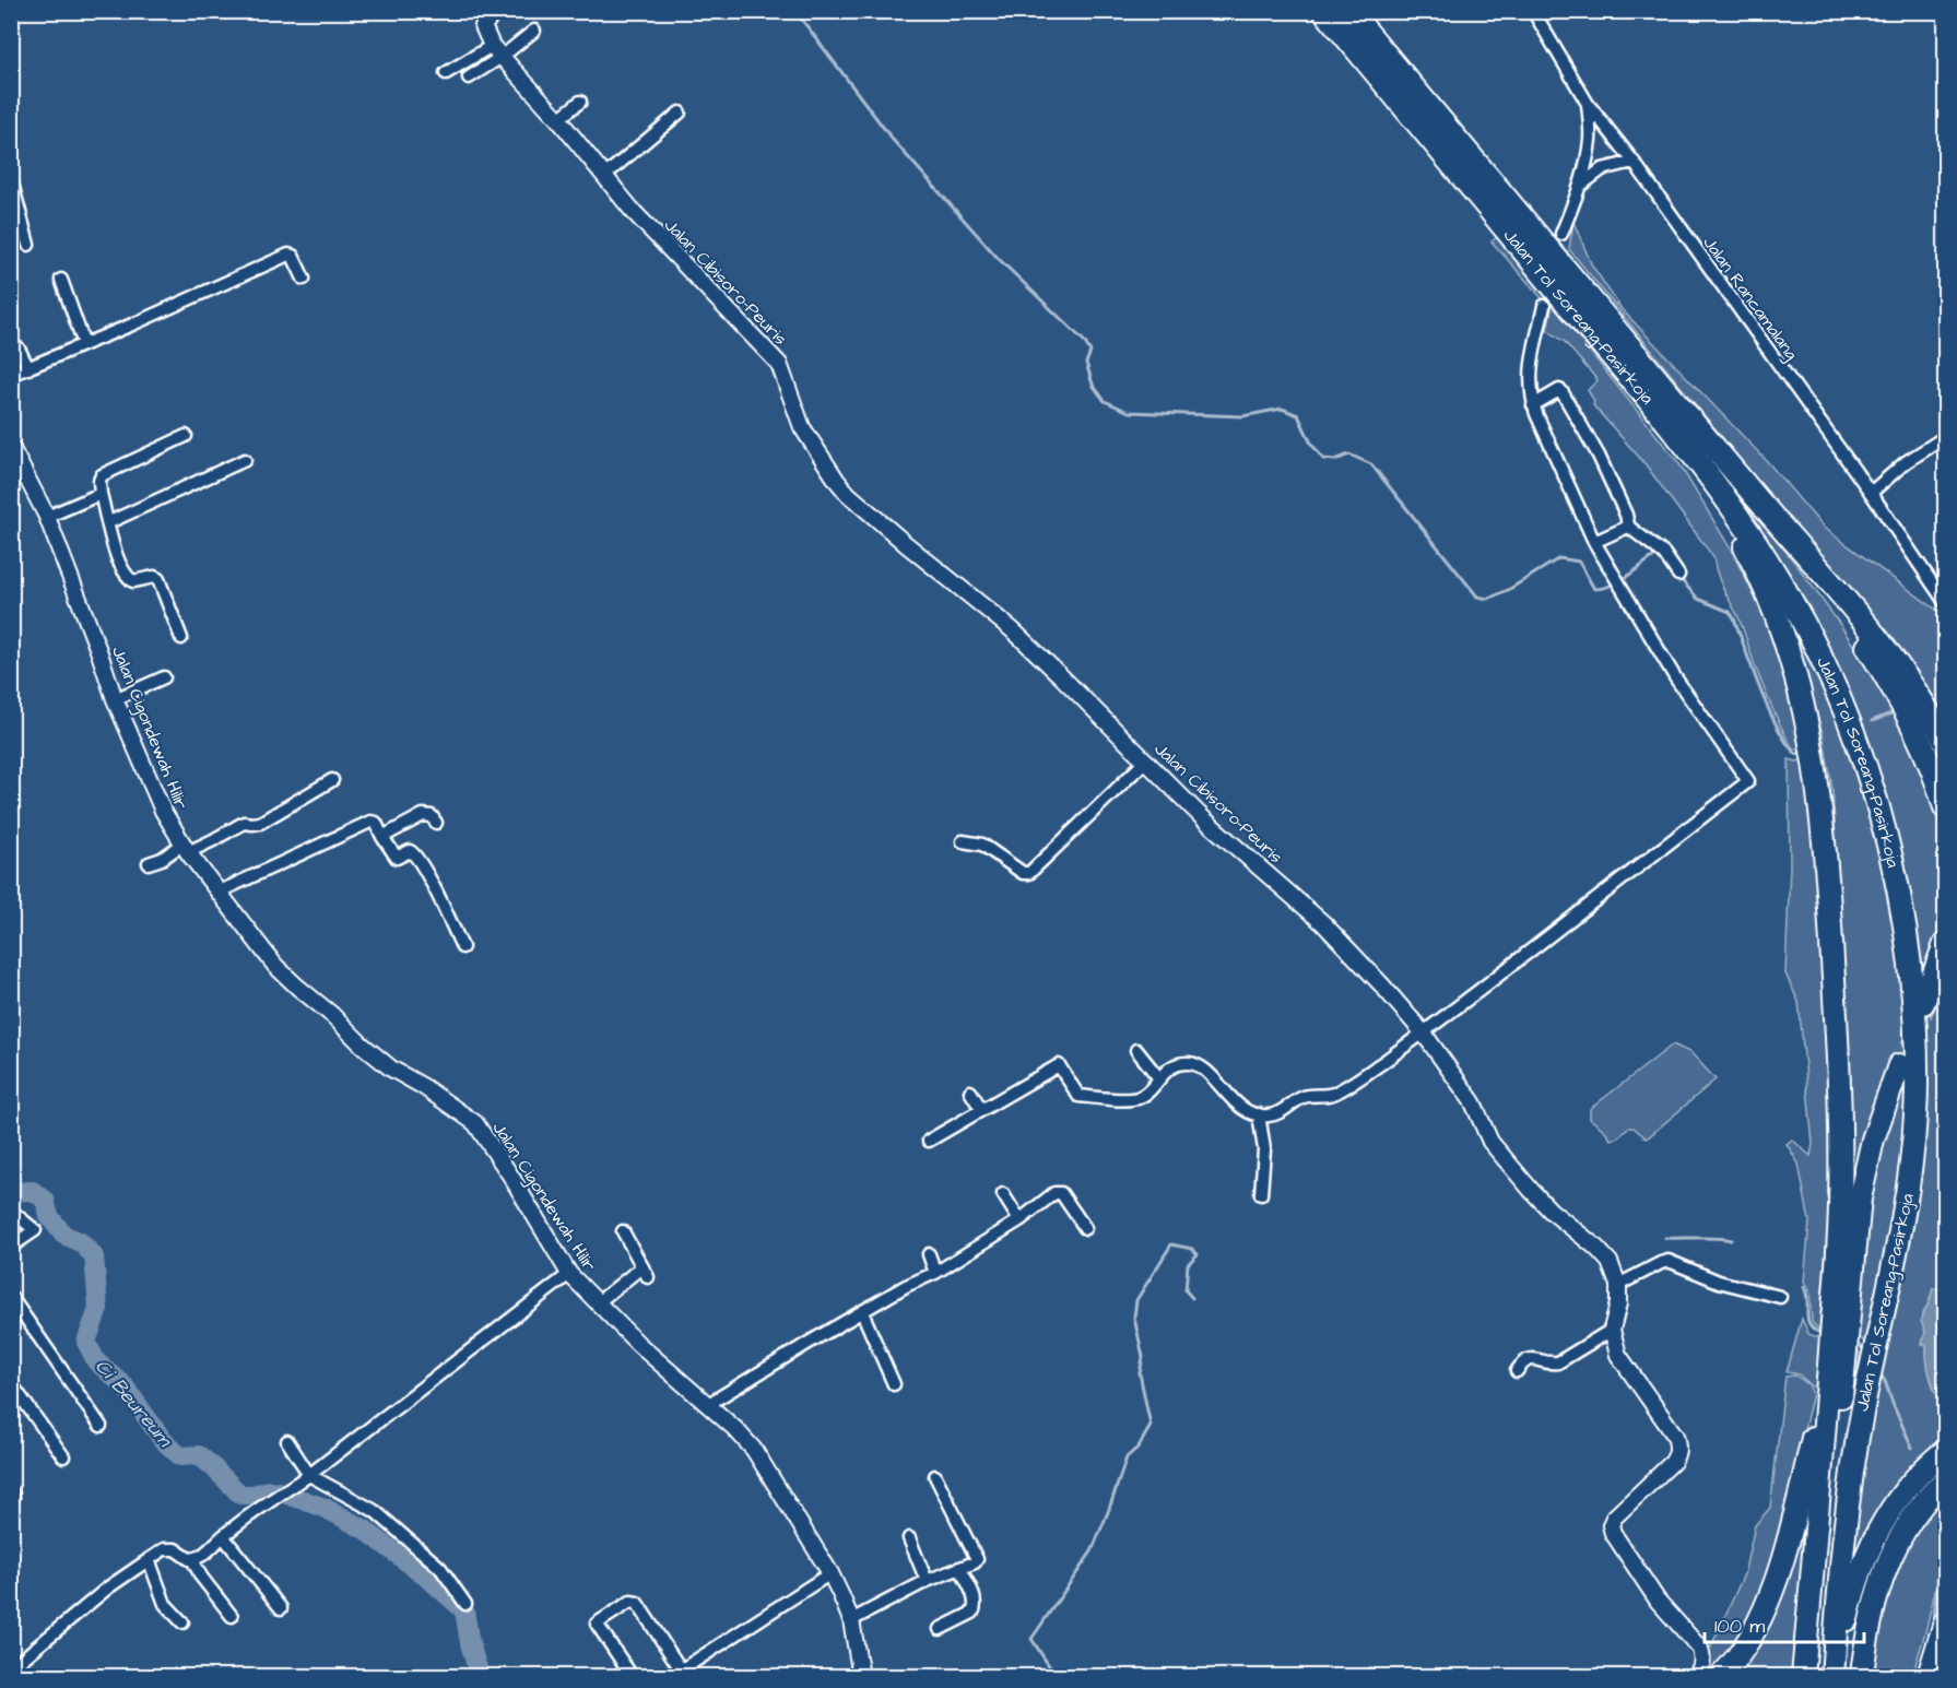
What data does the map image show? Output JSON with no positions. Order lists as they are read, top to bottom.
{
  "streets": {
    "highway": ["Jalan Tol Soreang–Pasirkoja"],
    "street": ["Jalan Cibisoro-Peuris", "Jalan Rancamalang", "Jalan Cigondewah Hilir"]
  },
  "water": ["Ci Beureum"],
  "scale_bar": "100 m"
}
